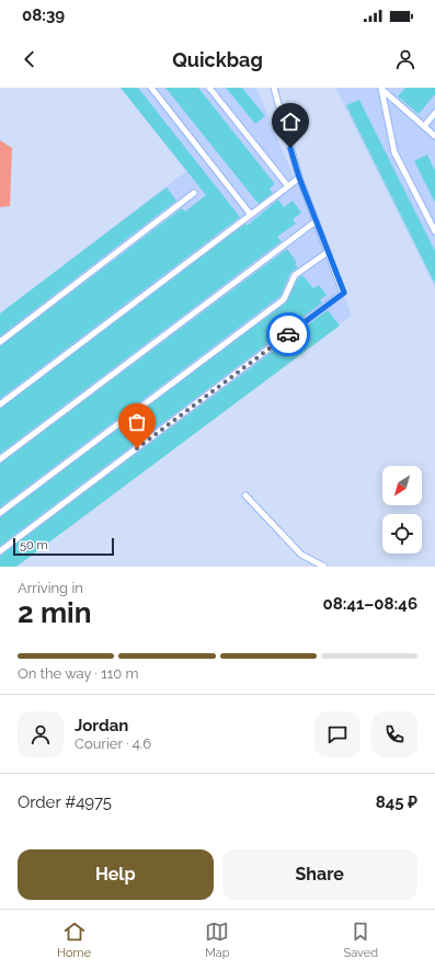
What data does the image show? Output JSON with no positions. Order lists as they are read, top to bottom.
{
  "scale_bar": "50 m",
  "north": "bottom left",
  "page": {
    "status": "08:39",
    "header": "Quickbag",
    "scale": "50 m",
    "heading": ["2 min", "Arriving in", "08:41–08:46"],
    "panel": [
      "Jordan",
      "Courier · 4.6",
      "Order #4975",
      "845 ₽"
    ],
    "bar": "On the way · 110 m",
    "buttons": ["Help", "Share"],
    "tabs": ["Home", "Map", "Saved"]
  }
}
